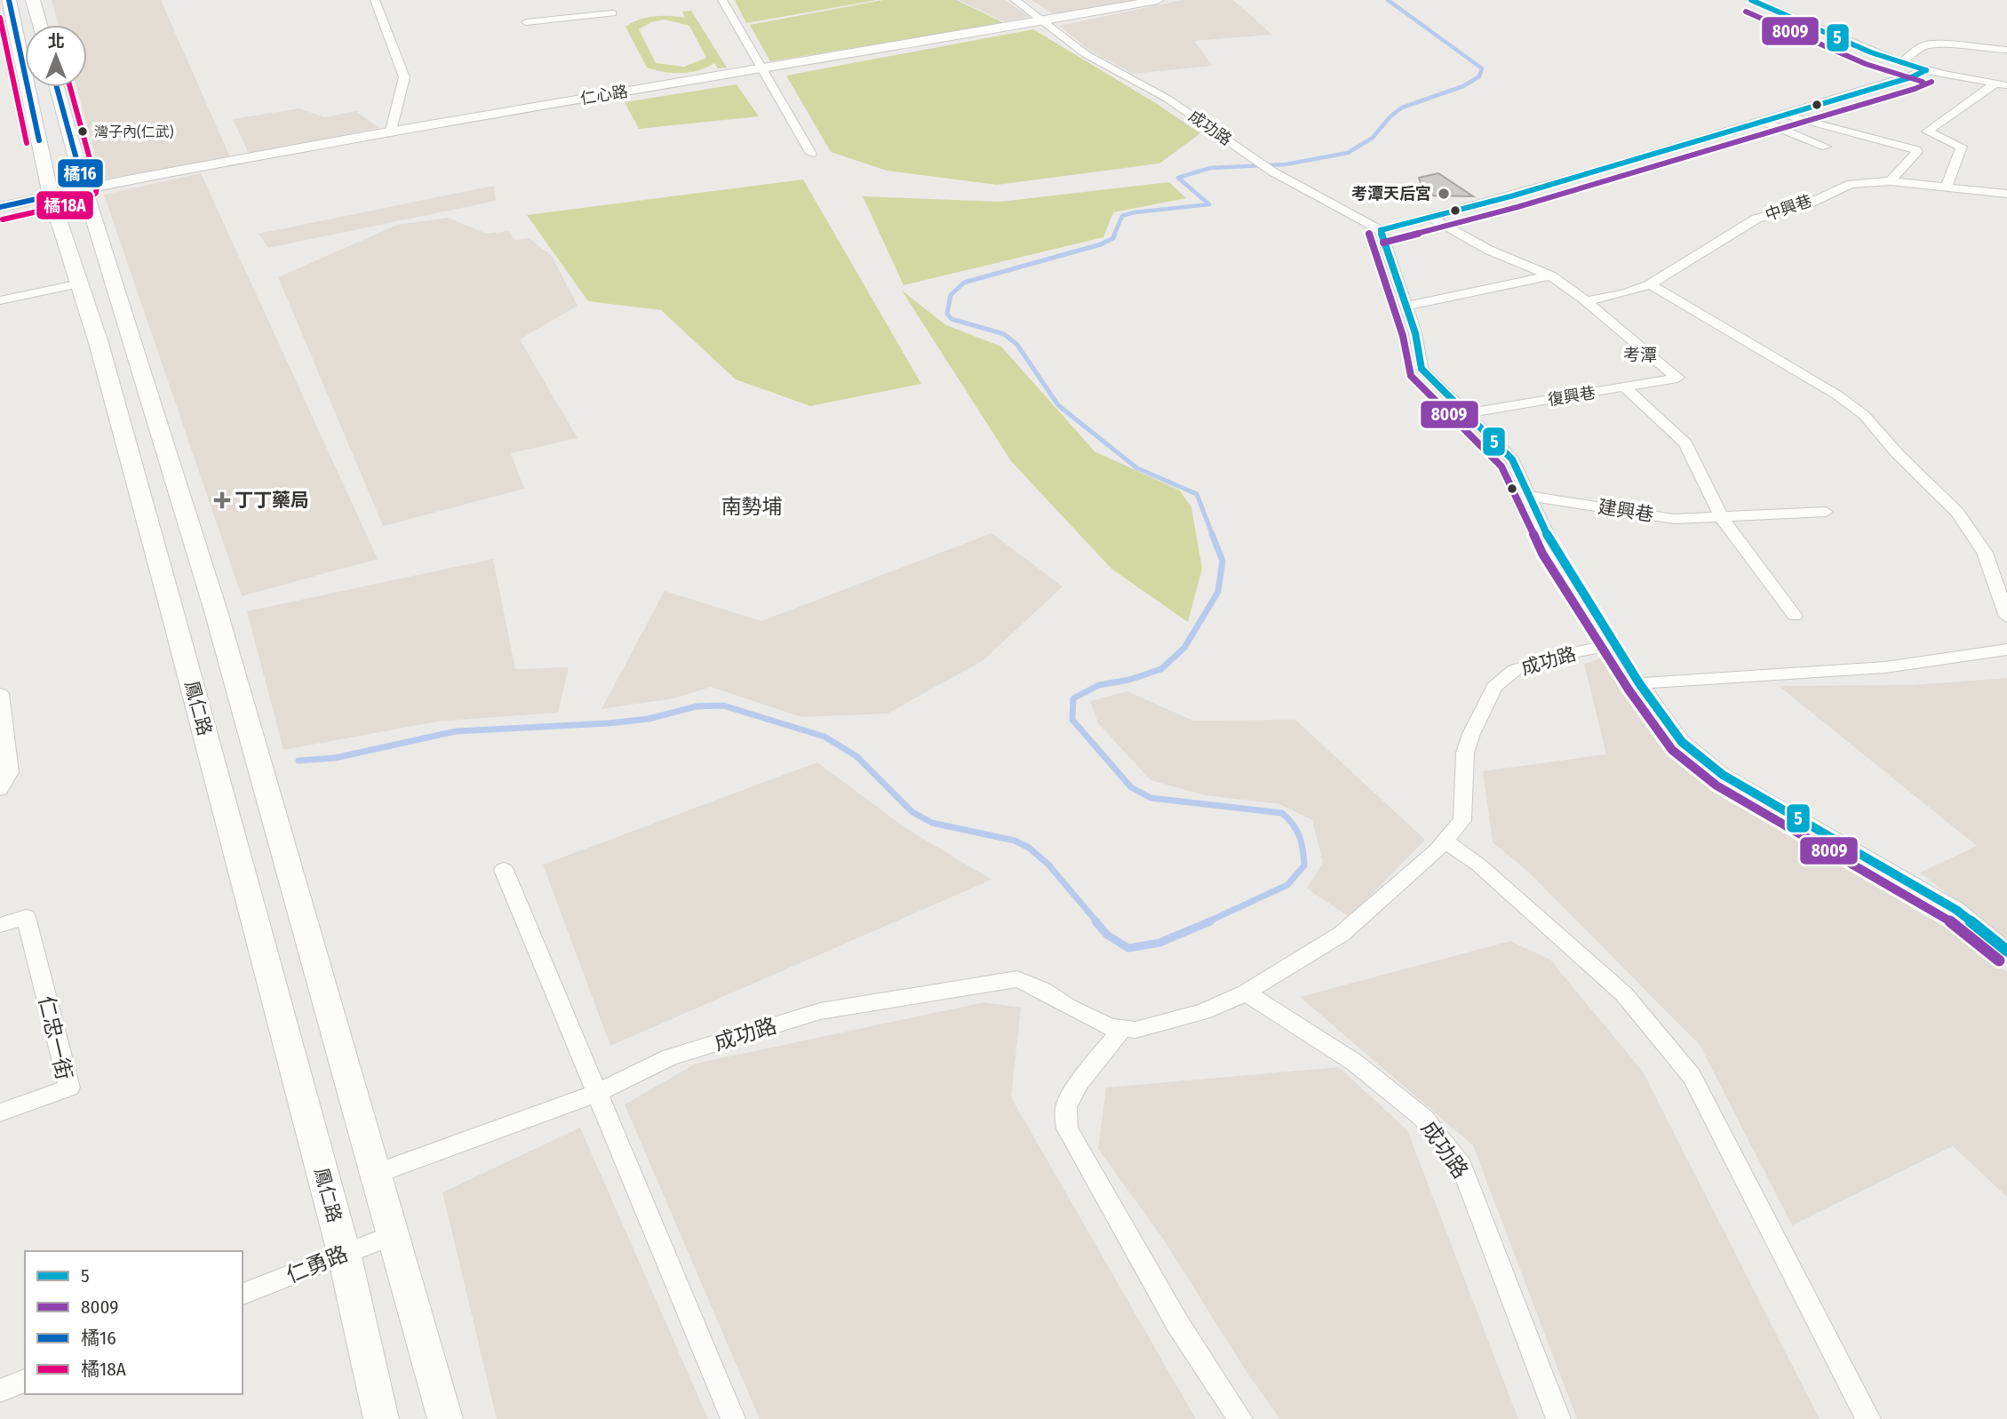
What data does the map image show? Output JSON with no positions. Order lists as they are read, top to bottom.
{
  "streets": {
    "main road": ["鳳仁路"],
    "street": [
      "仁心路",
      "成功路",
      "中興巷",
      "復興巷",
      "建興巷",
      "仁忠一街",
      "仁勇路"
    ]
  },
  "crossings": [
    ["仁心路", "成功路"],
    ["仁心路", "鳳仁路"],
    ["鳳仁路", "仁勇路"]
  ],
  "districts": ["考潭", "南勢埔"],
  "places": {
    "other": ["灣子內(仁武)", "考潭天后宮"],
    "health": ["丁丁藥局"]
  },
  "lines": [
    "transit line 5",
    "transit line 橘16",
    "transit line 8009",
    "transit line 橘18A"
  ],
  "legend": [
    "5",
    "8009",
    "橘16",
    "橘18A"
  ],
  "north": "top"
}
